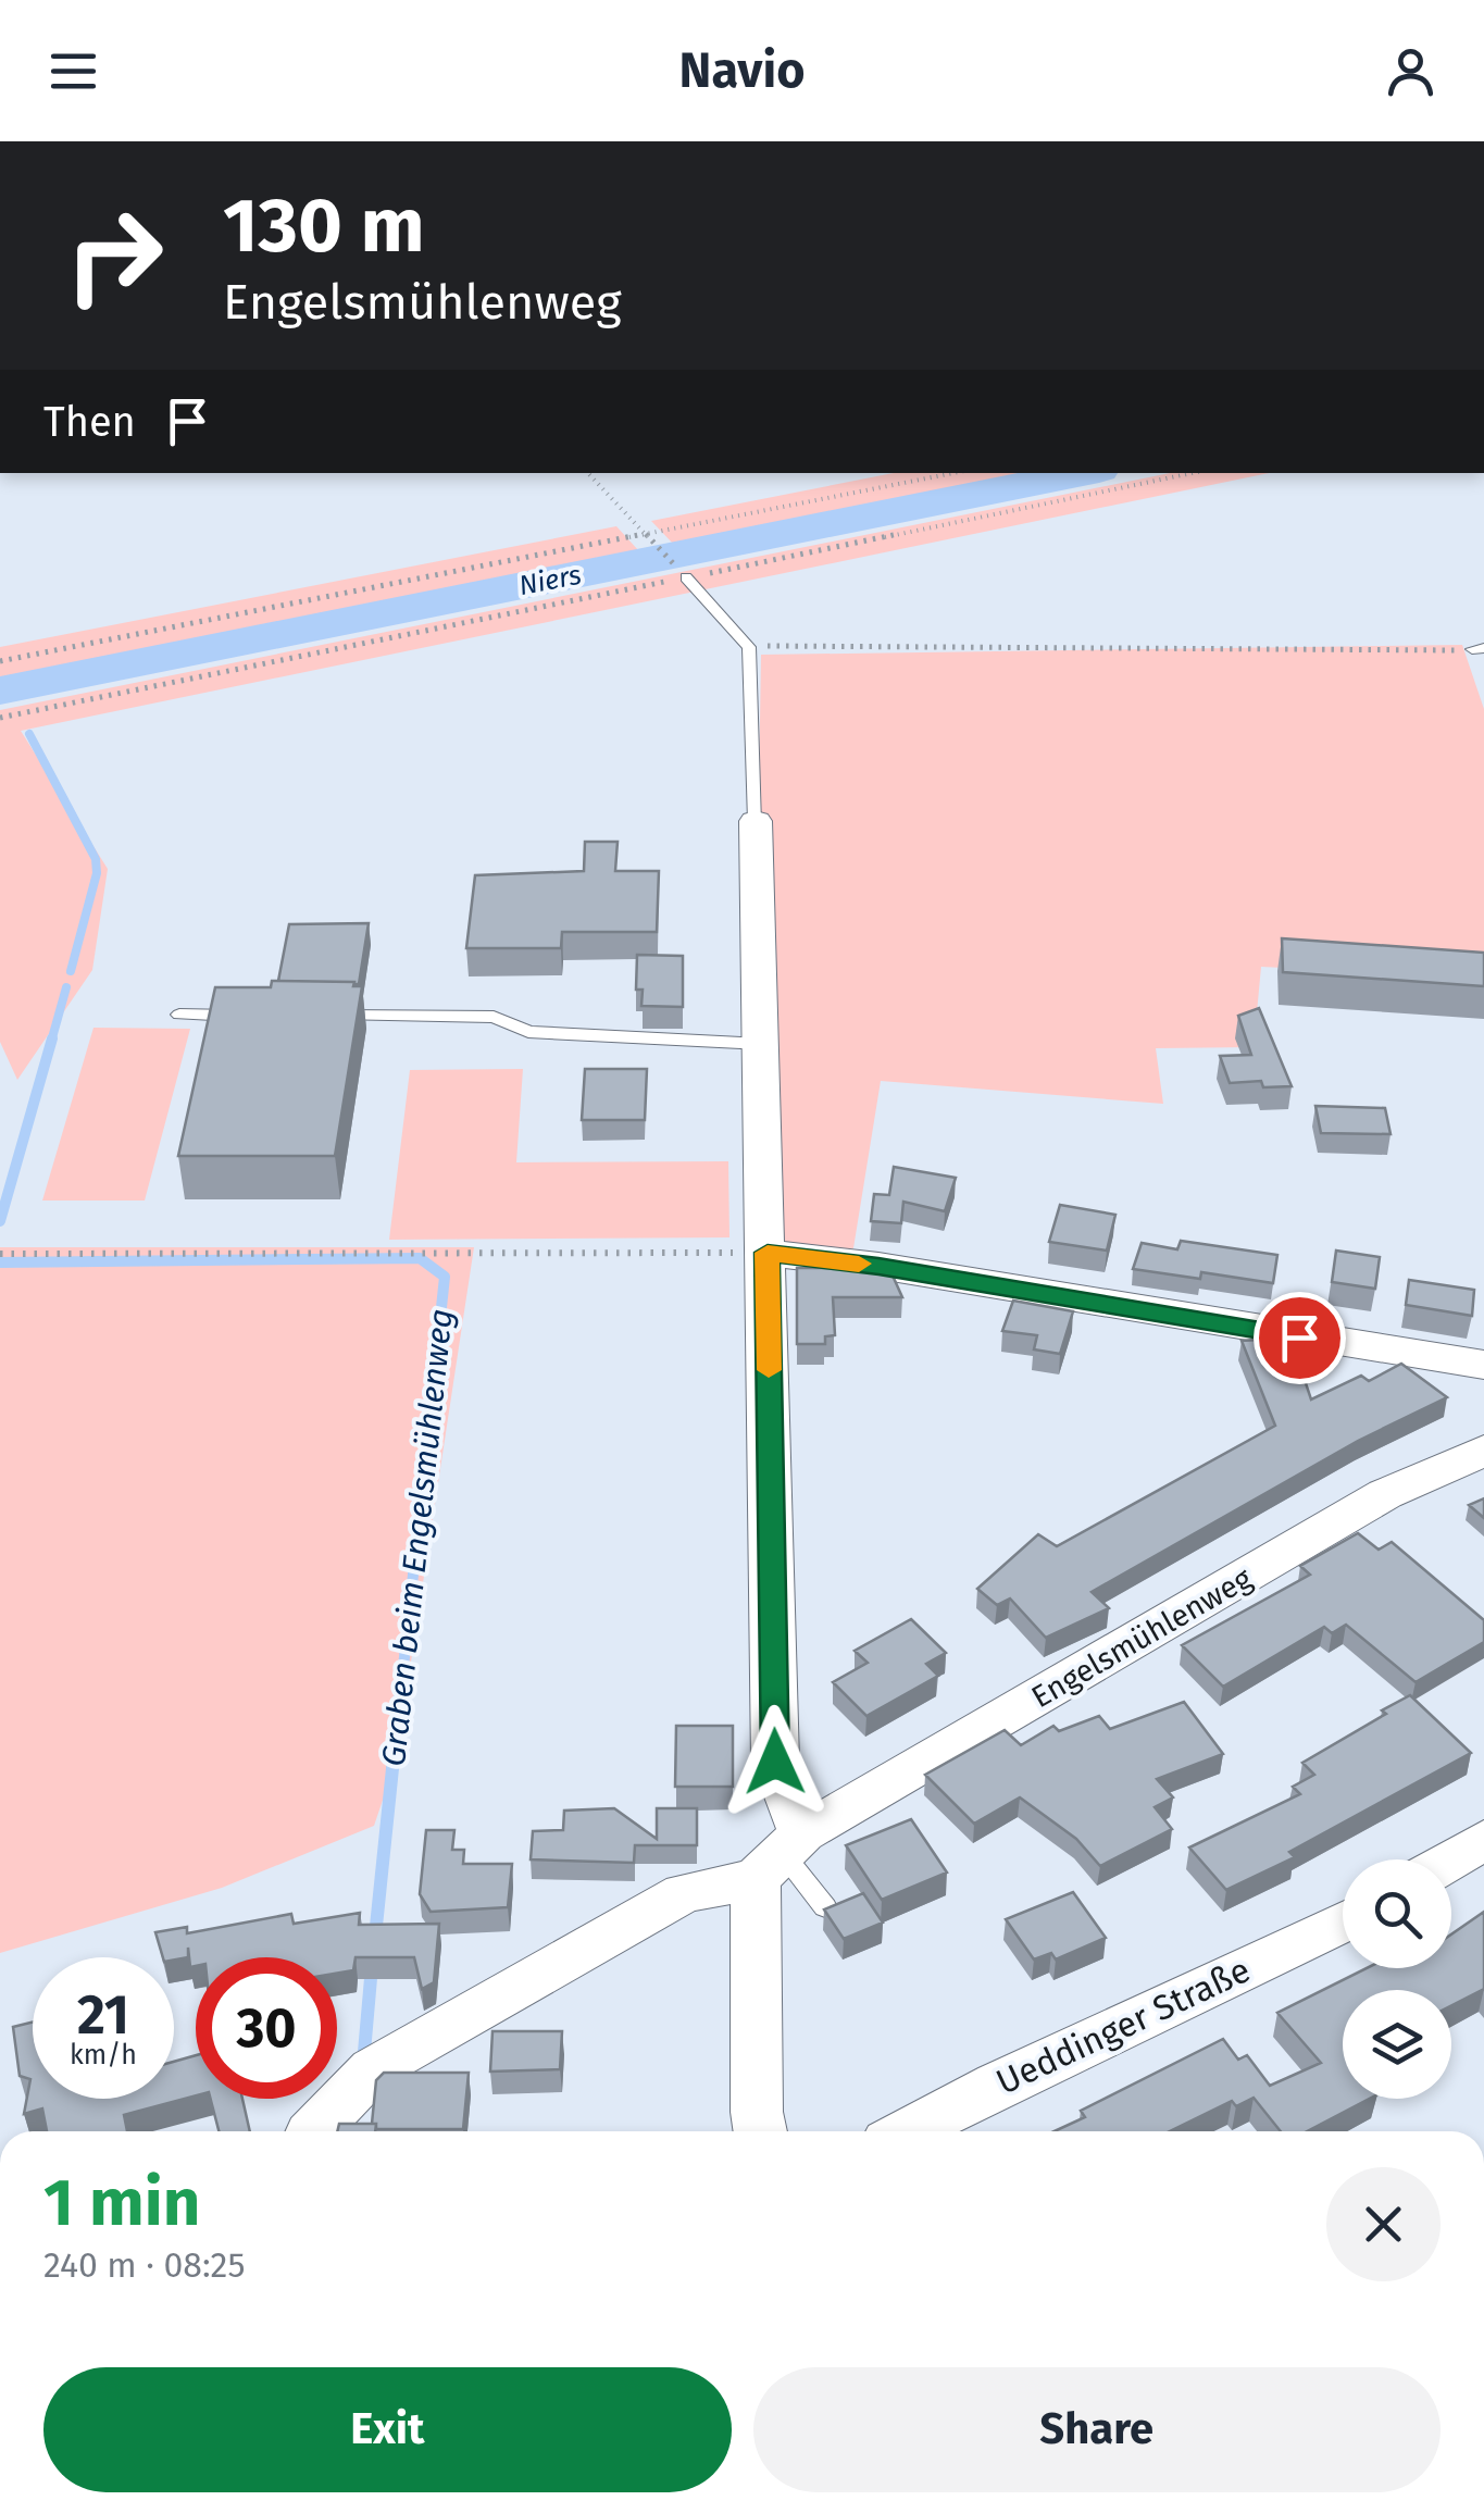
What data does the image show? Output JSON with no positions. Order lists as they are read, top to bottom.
{
  "streets": {
    "street": ["Engelsmühlenweg", "Ueddinger Straße"]
  },
  "water": ["Niers", "Graben beim Engelsmühlenweg"],
  "page": {
    "header": "Navio",
    "turn": ["130 m", "Engelsmühlenweg"],
    "then": "Then",
    "speed": "21 km/h",
    "limit": "30",
    "heading": ["1 min", "240 m · 08:25"],
    "buttons": ["Exit", "Share"]
  }
}
